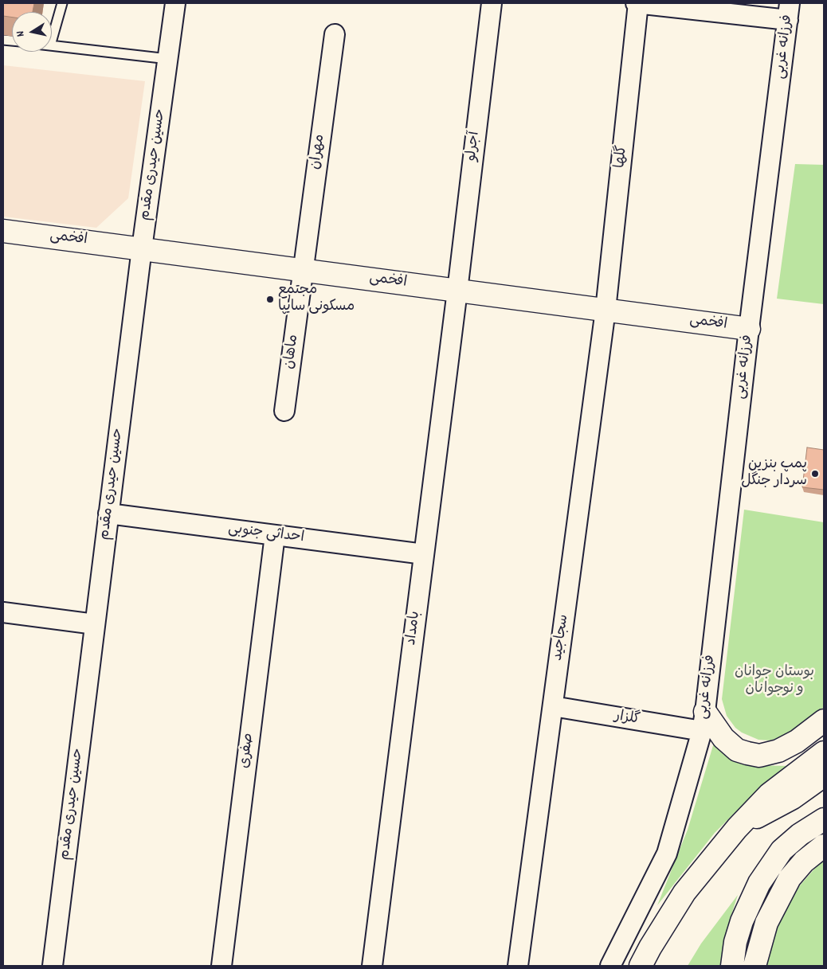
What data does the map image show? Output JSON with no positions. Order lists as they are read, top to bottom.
{
  "streets": {
    "main road": ["افخمی"],
    "street": [
      "فرزانه غربی",
      "آجرلو",
      "مهران",
      "گلها",
      "حسین حیدری مقدم",
      "ماهان",
      "احداثی جنوبی",
      "بامداد",
      "سجاجید",
      "گلزار",
      "صفری"
    ]
  },
  "crossings": [
    ["فرزانه غربی", "افخمی"],
    ["فرزانه غربی", "گلزار"],
    ["آجرلو", "افخمی"],
    ["آجرلو", "بامداد"],
    ["مهران", "افخمی"],
    ["مهران", "ماهان"],
    ["گلها", "افخمی"],
    ["گلها", "سجاجید"],
    ["حسین حیدری مقدم", "افخمی"],
    ["حسین حیدری مقدم", "احداثی جنوبی"],
    ["افخمی", "ماهان"],
    ["افخمی", "بامداد"],
    ["افخمی", "سجاجید"],
    ["احداثی جنوبی", "بامداد"],
    ["احداثی جنوبی", "صفری"],
    ["سجاجید", "گلزار"]
  ],
  "parks": ["بوستان جوانان و نوجوانان"],
  "places": ["مجتمع مسکونی سایپا", "پمپ بنزین سردار جنگل"],
  "north": "left"
}
